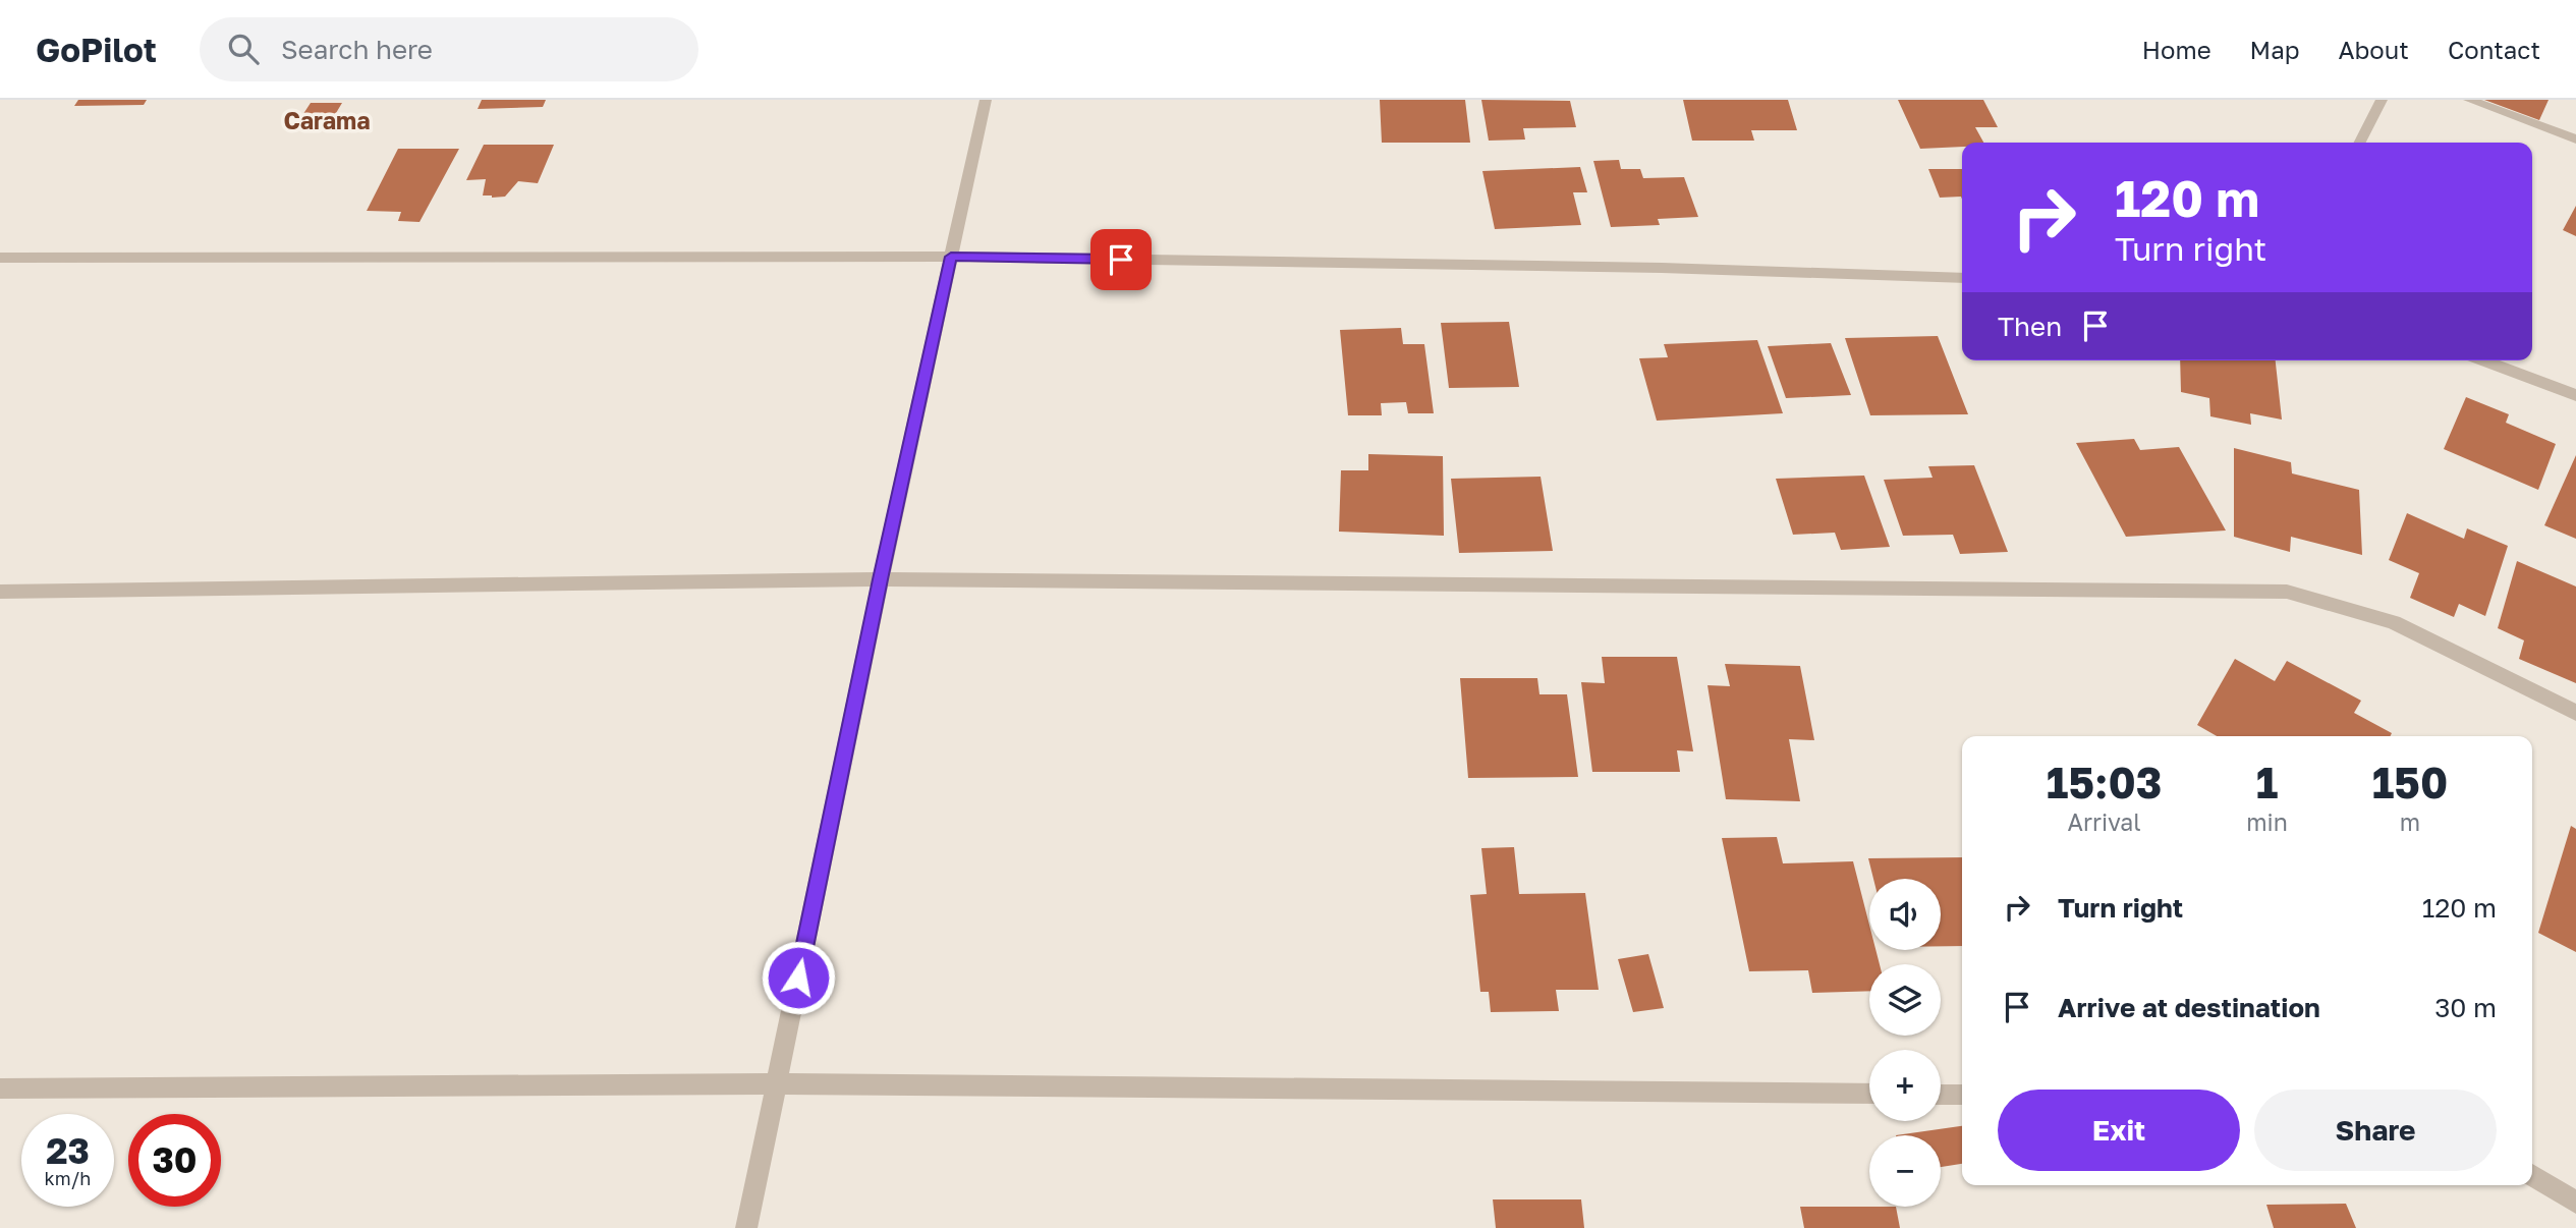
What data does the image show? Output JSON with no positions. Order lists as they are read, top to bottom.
{
  "districts": ["Carama"],
  "page": {
    "header": "GoPilot",
    "search": "Search here",
    "nav": [
      "Home",
      "Map",
      "About",
      "Contact"
    ],
    "turn": ["120 m", "Turn right"],
    "then": "Then",
    "eta": [
      "15:03",
      "Arrival",
      "1",
      "min",
      "150",
      "m"
    ],
    "list": [
      {
        "name": "Turn right",
        "value": "120 m"
      },
      {
        "name": "Arrive at destination",
        "value": "30 m"
      }
    ],
    "map_buttons": ["+", "−"],
    "buttons": ["Exit", "Share"],
    "speed": "23 km/h",
    "limit": "30"
  }
}
